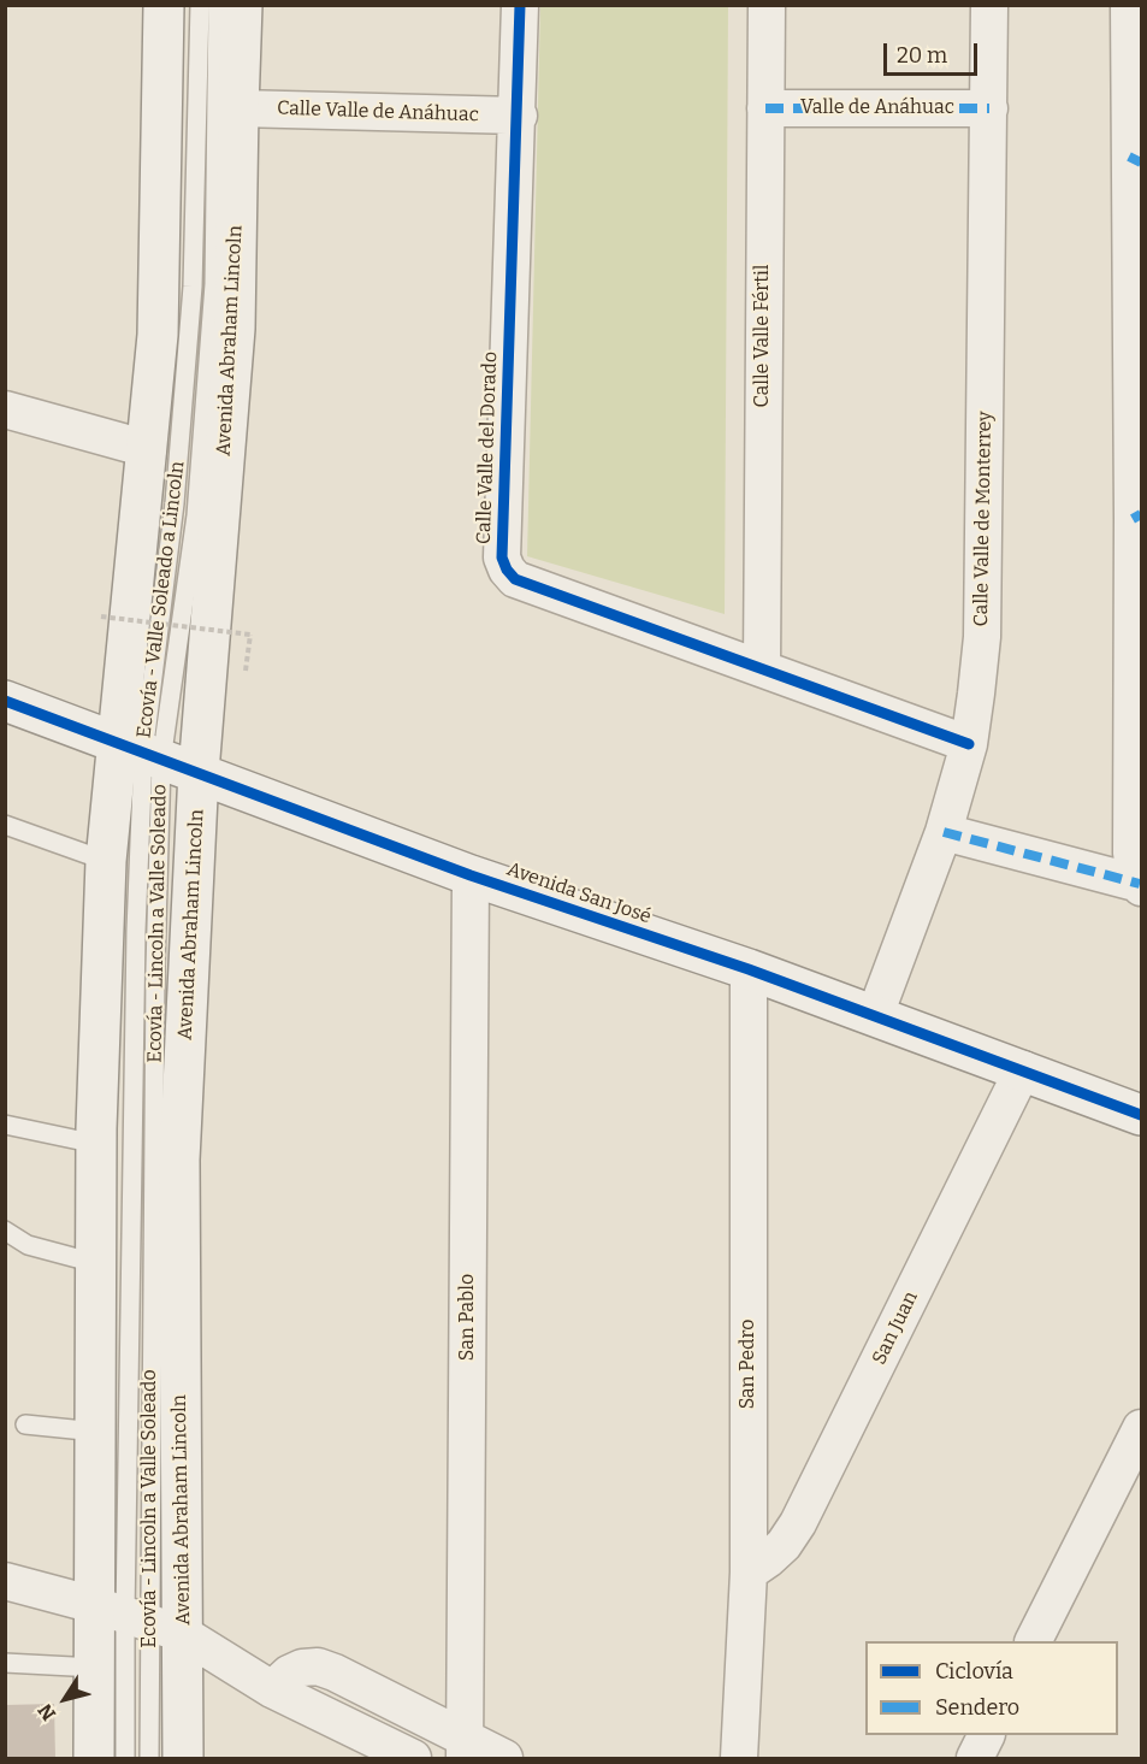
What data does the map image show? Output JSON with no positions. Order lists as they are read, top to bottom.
{
  "streets": {
    "main road": ["Avenida Abraham Lincoln", "Avenida San José"],
    "street": [
      "Valle de Anáhuac",
      "Calle Valle de Anáhuac",
      "Calle Valle Fértil",
      "Calle Valle del Dorado",
      "Calle Valle de Monterrey",
      "San Pablo",
      "San Juan",
      "San Pedro"
    ],
    "lane": ["Ecovía - Valle Soleado a Lincoln", "Ecovía - Lincoln a Valle Soleado"]
  },
  "crossings": [
    ["Valle de Anáhuac", "Calle Valle Fértil"],
    ["Valle de Anáhuac", "Calle Valle de Monterrey"],
    ["Calle Valle de Anáhuac", "Avenida Abraham Lincoln"],
    ["Calle Valle de Anáhuac", "Calle Valle del Dorado"],
    ["Calle Valle Fértil", "Calle Valle del Dorado"],
    ["Avenida Abraham Lincoln", "Ecovía - Valle Soleado a Lincoln"],
    ["Avenida Abraham Lincoln", "Avenida San José"],
    ["Avenida Abraham Lincoln", "Ecovía - Lincoln a Valle Soleado"],
    ["Calle Valle del Dorado", "Calle Valle de Monterrey"],
    ["Calle Valle de Monterrey", "Avenida San José"],
    ["Ecovía - Valle Soleado a Lincoln", "Avenida San José"],
    ["Ecovía - Valle Soleado a Lincoln", "Ecovía - Lincoln a Valle Soleado"],
    ["Avenida San José", "Ecovía - Lincoln a Valle Soleado"],
    ["Avenida San José", "San Pablo"],
    ["Avenida San José", "San Juan"],
    ["Avenida San José", "San Pedro"],
    ["San Juan", "San Pedro"]
  ],
  "legend": ["Ciclovía", "Sendero"],
  "scale_bar": "20 m",
  "north": "bottom left"
}
